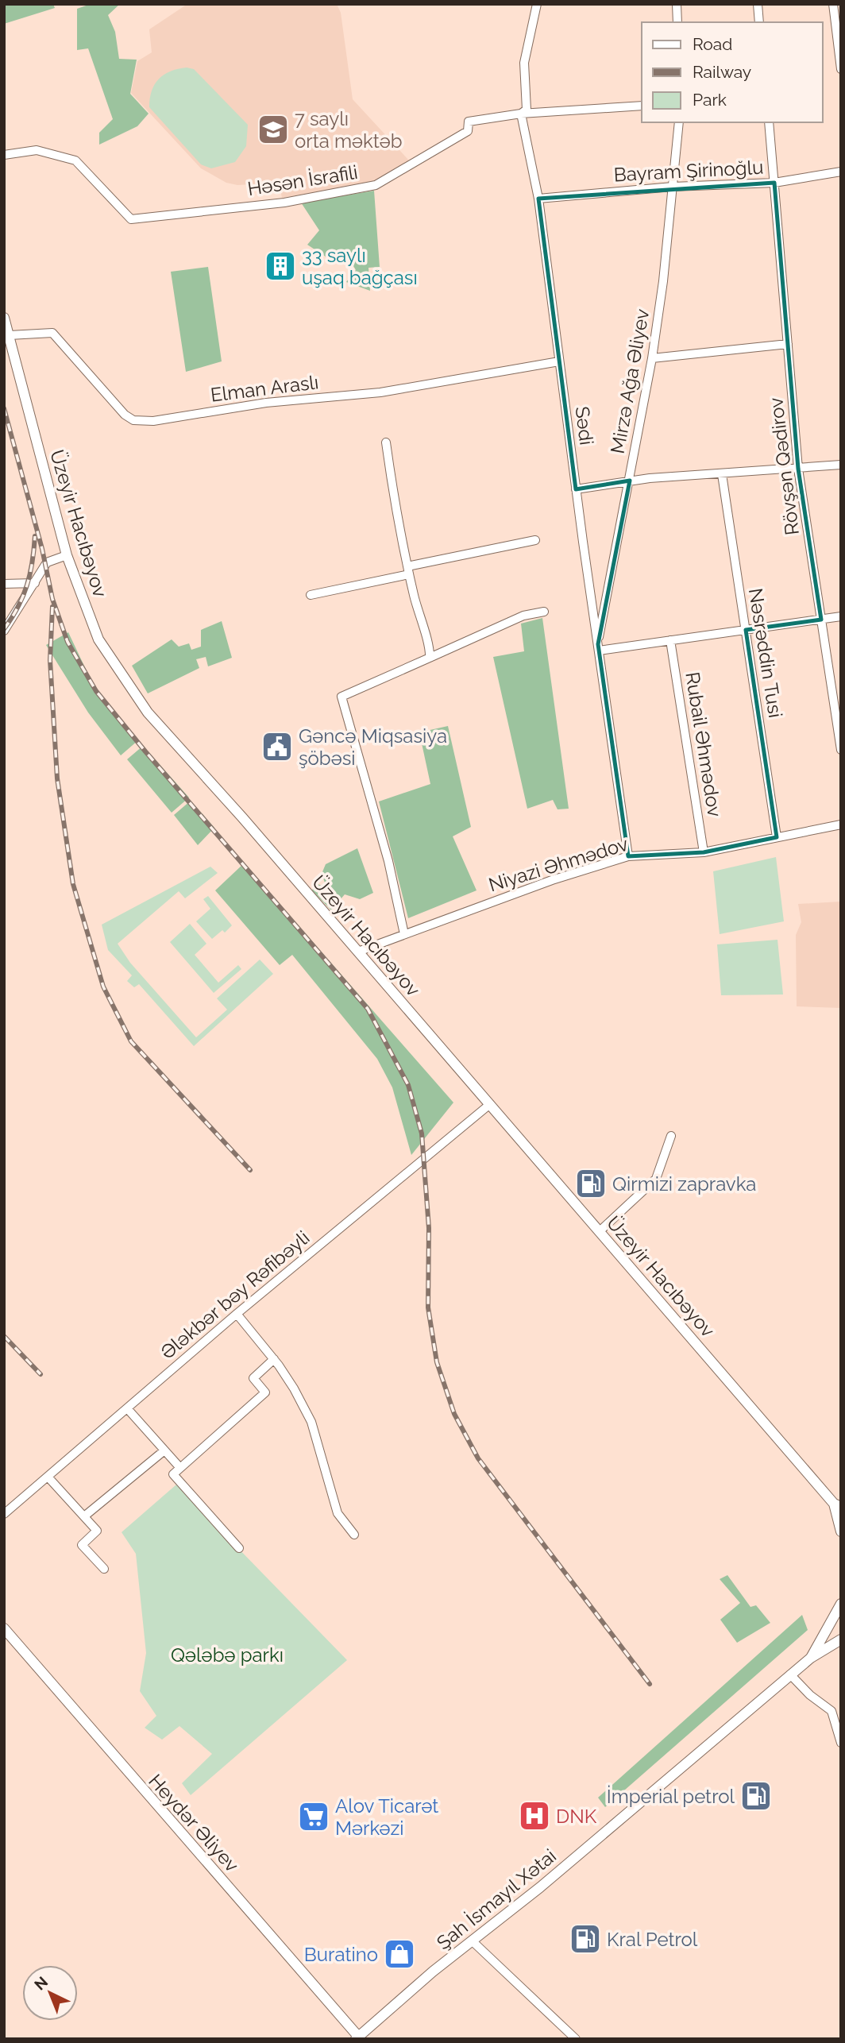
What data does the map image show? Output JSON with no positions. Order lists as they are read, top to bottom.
{
  "streets": {
    "main road": ["Üzeyir Hacıbəyov", "Heydər Əliyev", "Şah İsmayıl Xətai"],
    "street": [
      "Bayram Şirinoğlu",
      "Həsən İsrafili",
      "Mirzə Ağa Əliyev",
      "Elman Araslı",
      "Sədi",
      "Rövşən Qədirov",
      "Nəsrəddin Tusi",
      "Rubail Əhmədov",
      "Niyazi Əhmədov",
      "Ələkbər bəy Rəfibəyli"
    ]
  },
  "crossings": [
    ["Bayram Şirinoğlu", "Mirzə Ağa Əliyev"],
    ["Bayram Şirinoğlu", "Sədi"],
    ["Bayram Şirinoğlu", "Rövşən Qədirov"],
    ["Həsən İsrafili", "Sədi"],
    ["Mirzə Ağa Əliyev", "Sədi"],
    ["Elman Araslı", "Sədi"],
    ["Elman Araslı", "Üzeyir Hacıbəyov"],
    ["Sədi", "Niyazi Əhmədov"],
    ["Üzeyir Hacıbəyov", "Niyazi Əhmədov"],
    ["Üzeyir Hacıbəyov", "Ələkbər bəy Rəfibəyli"],
    ["Nəsrəddin Tusi", "Niyazi Əhmədov"],
    ["Rubail Əhmədov", "Niyazi Əhmədov"],
    ["Heydər Əliyev", "Şah İsmayıl Xətai"]
  ],
  "parks": ["Qələbə parkı"],
  "places": {
    "school or university": ["7 saylı orta məktəb"],
    "building": ["33 saylı uşaq bağçası"],
    "public building": ["Gəncə Miqsasiya şöbəsi"],
    "fuel station": ["Qirmizi zapravka", "İmperial petrol", "Kral Petrol"],
    "hospital": ["DNK"],
    "supermarket": ["Alov Ticarət Mərkəzi"],
    "shop": ["Buratino"]
  },
  "legend": ["Road", "Railway", "Park"],
  "north": "top left"
}
